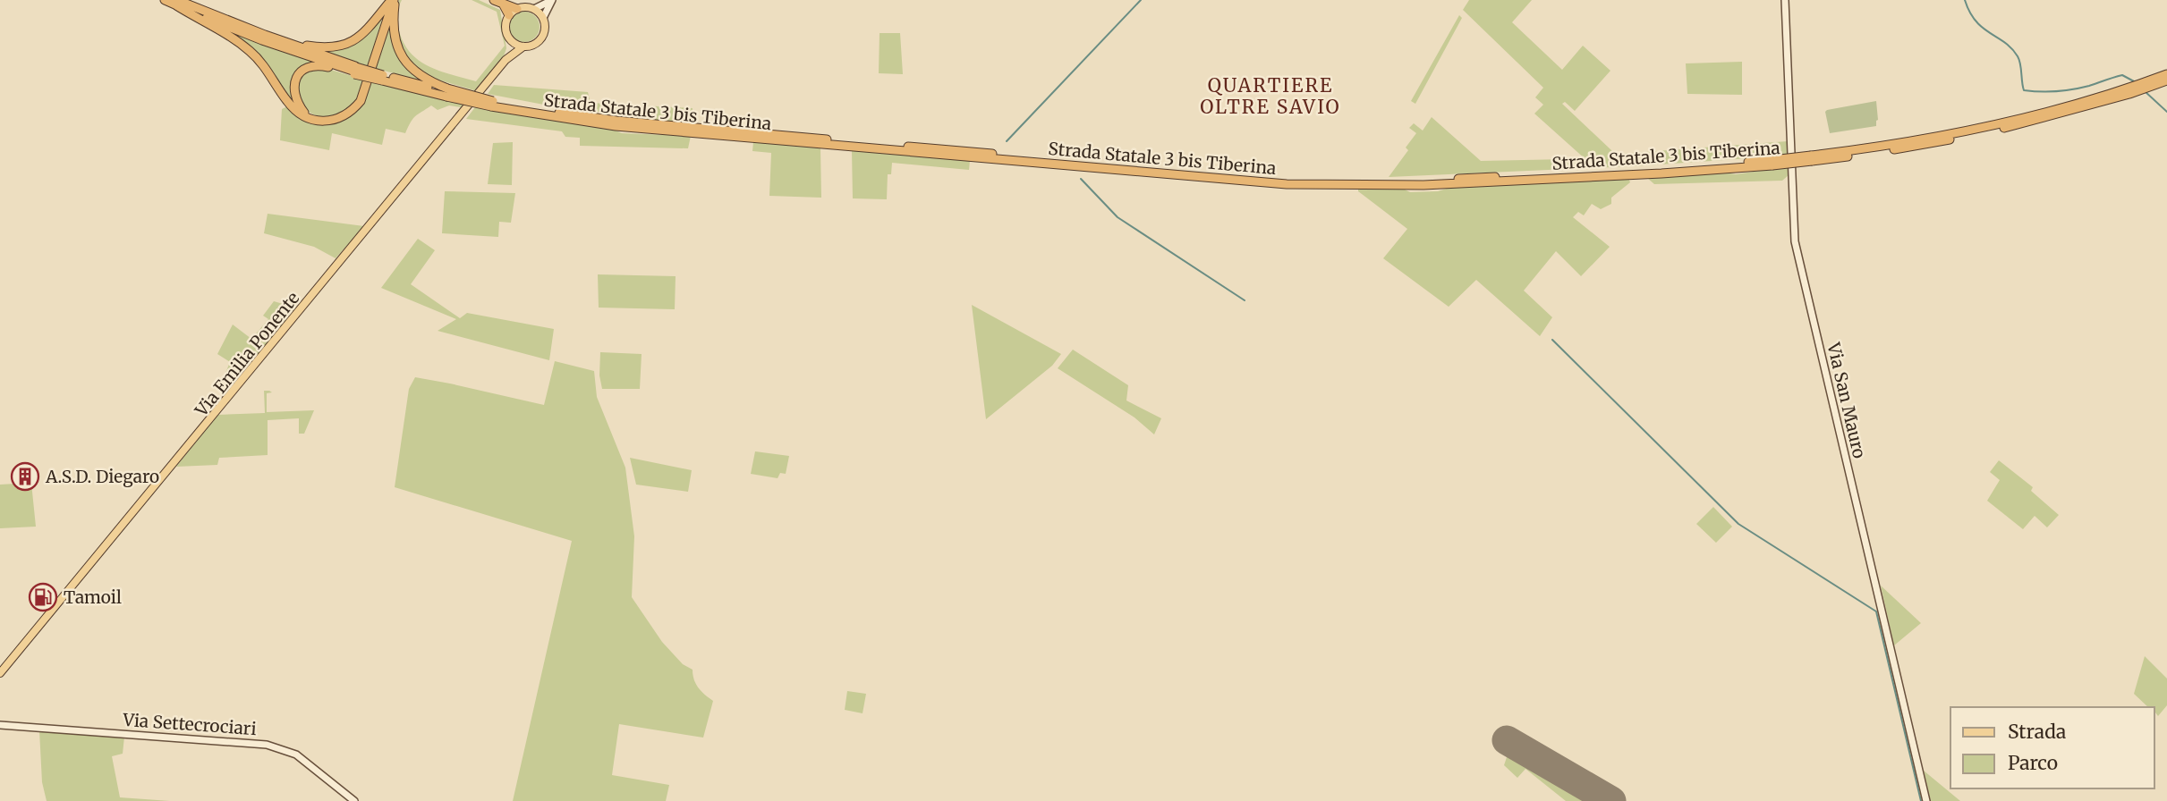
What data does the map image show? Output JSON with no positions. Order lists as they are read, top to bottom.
{
  "streets": {
    "highway": ["Strada Statale 3 bis Tiberina"],
    "main road": ["Via Emilia Ponente", "Via San Mauro", "Via Settecrociari"]
  },
  "districts": ["QUARTIERE OLTRE SAVIO"],
  "places": {
    "building": ["A.S.D. Diegaro"],
    "fuel station": ["Tamoil"]
  },
  "legend": ["Strada", "Parco"]
}
